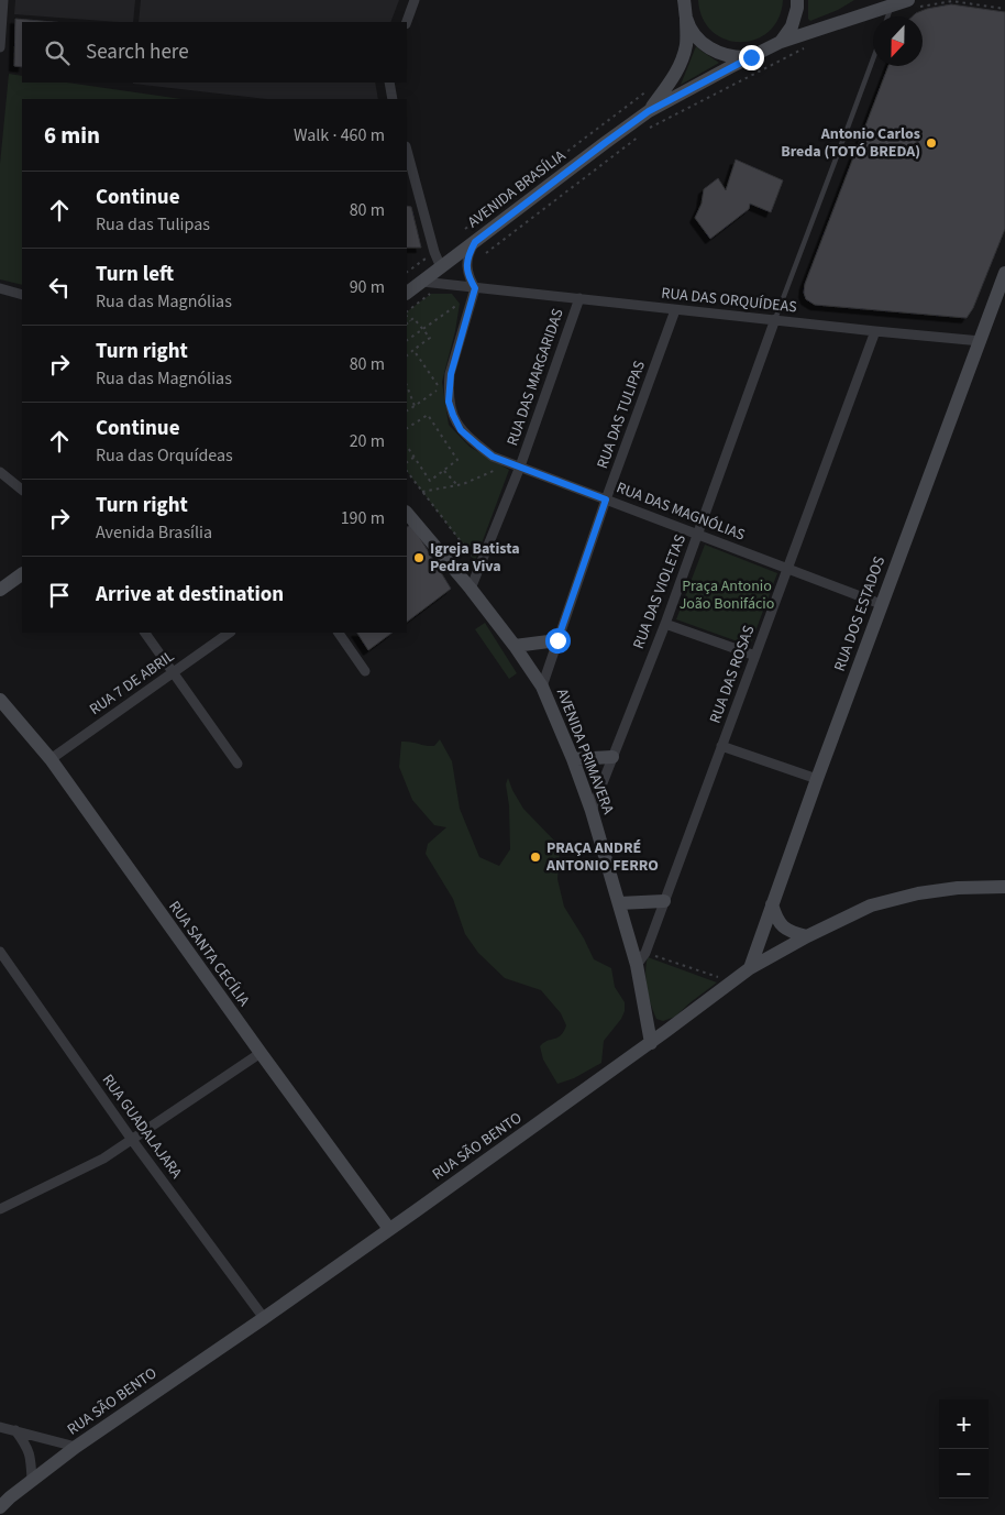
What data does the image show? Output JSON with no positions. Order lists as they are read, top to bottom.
{
  "streets": {
    "main road": [
      "AVENIDA BRASÍLIA",
      "RUA DOS ESTADOS",
      "AVENIDA PRIMAVERA",
      "RUA SANTA CECÍLIA",
      "RUA SÃO BENTO"
    ],
    "street": [
      "RUA DAS ORQUÍDEAS",
      "RUA DAS MARGARIDAS",
      "RUA DAS TULIPAS",
      "RUA DAS MAGNÓLIAS",
      "RUA DAS VIOLETAS",
      "RUA DAS ROSAS",
      "RUA 7 DE ABRIL",
      "RUA GUADALAJARA"
    ]
  },
  "crossings": [
    ["AVENIDA BRASÍLIA", "RUA DAS ORQUÍDEAS"],
    ["RUA DAS ORQUÍDEAS", "RUA DAS MARGARIDAS"],
    ["RUA DAS ORQUÍDEAS", "RUA DAS TULIPAS"],
    ["RUA DAS ORQUÍDEAS", "RUA DAS MAGNÓLIAS"],
    ["RUA DAS ORQUÍDEAS", "RUA DAS VIOLETAS"],
    ["RUA DAS ORQUÍDEAS", "RUA DOS ESTADOS"],
    ["RUA DAS ORQUÍDEAS", "RUA DAS ROSAS"],
    ["RUA DAS MARGARIDAS", "RUA DAS MAGNÓLIAS"],
    ["RUA DAS MARGARIDAS", "AVENIDA PRIMAVERA"],
    ["RUA DAS TULIPAS", "RUA DAS MAGNÓLIAS"],
    ["RUA DAS TULIPAS", "AVENIDA PRIMAVERA"],
    ["RUA DAS MAGNÓLIAS", "RUA DAS VIOLETAS"],
    ["RUA DAS MAGNÓLIAS", "RUA DOS ESTADOS"],
    ["RUA DAS MAGNÓLIAS", "RUA DAS ROSAS"],
    ["RUA DAS VIOLETAS", "AVENIDA PRIMAVERA"],
    ["RUA DOS ESTADOS", "RUA SÃO BENTO"],
    ["RUA DAS ROSAS", "AVENIDA PRIMAVERA"],
    ["RUA 7 DE ABRIL", "RUA SANTA CECÍLIA"],
    ["AVENIDA PRIMAVERA", "RUA SÃO BENTO"],
    ["RUA SANTA CECÍLIA", "RUA SÃO BENTO"],
    ["RUA GUADALAJARA", "RUA SÃO BENTO"]
  ],
  "parks": ["Praça Antonio João Bonifácio"],
  "places": ["Antonio Carlos Breda (TOTÓ BREDA)", "Igreja Batista Pedra Viva", "PRAÇA ANDRÉ ANTONIO FERRO"],
  "north": "bottom",
  "page": {
    "search": "Search here",
    "heading": ["6 min", "Walk · 460 m"],
    "list": [
      ["Continue", "Rua das Tulipas", "80 m"],
      ["Turn left", "Rua das Magnólias", "90 m"],
      ["Turn right", "Rua das Magnólias", "80 m"],
      ["Continue", "Rua das Orquídeas", "20 m"],
      ["Turn right", "Avenida Brasília", "190 m"],
      "Arrive at destination"
    ],
    "map_buttons": ["+", "−"]
  }
}
